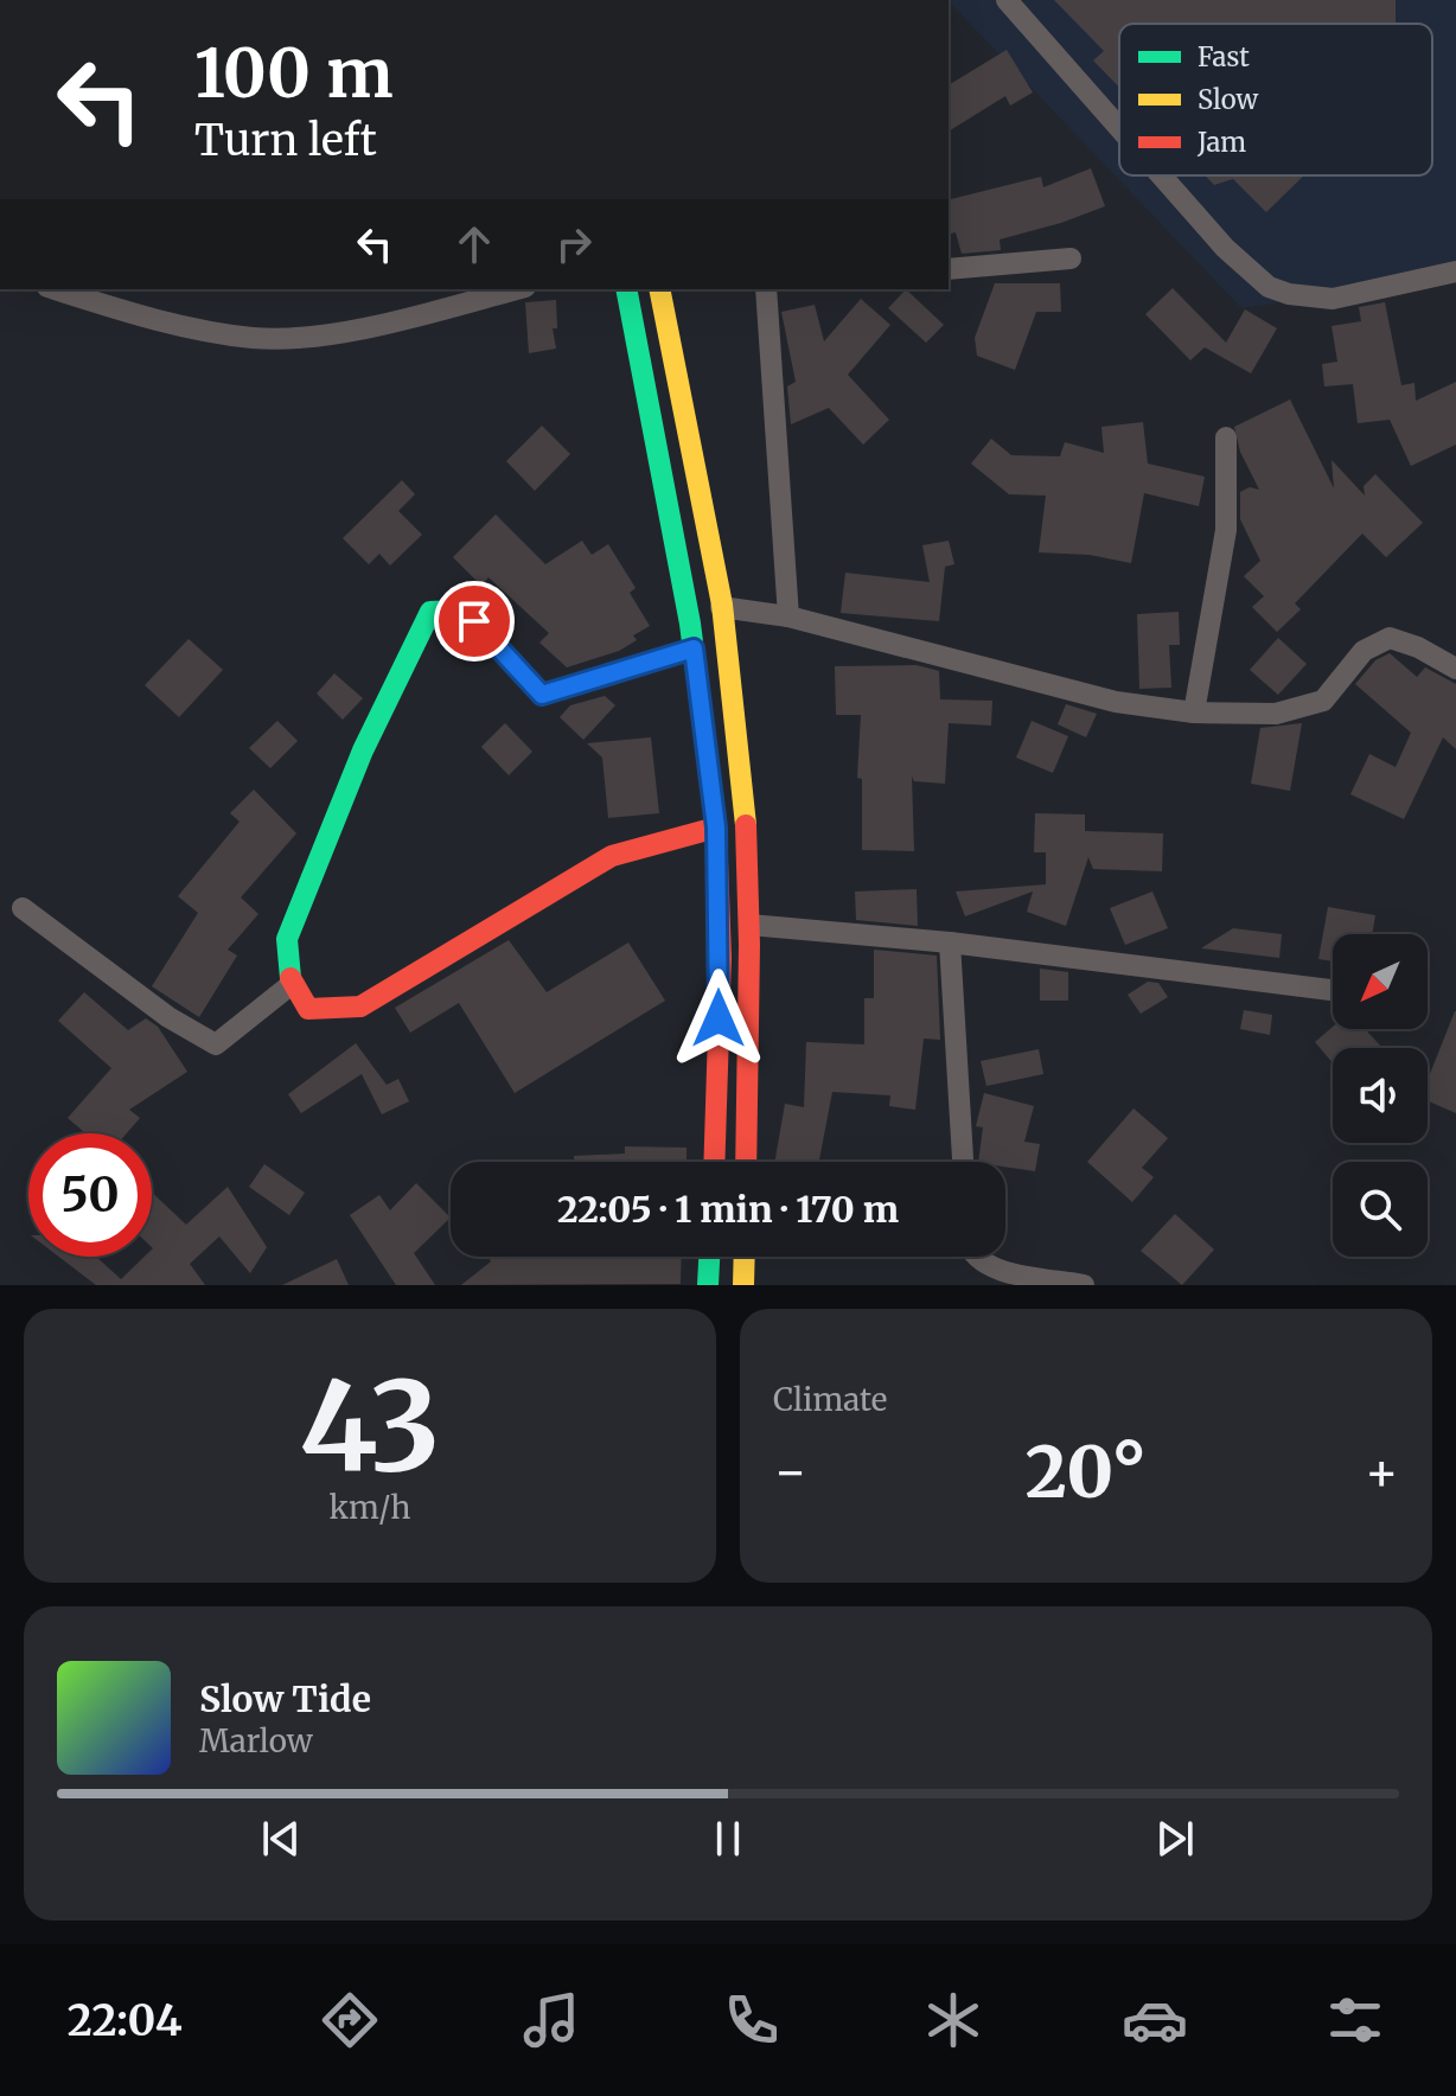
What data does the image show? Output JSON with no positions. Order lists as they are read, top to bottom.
{
  "legend": ["Fast", "Slow", "Jam"],
  "north": "bottom left",
  "page": {
    "turn": ["100 m", "Turn left"],
    "limit": "50",
    "trip": "22:05 · 1 min · 170 m",
    "tile": [
      ["43", "km/h"],
      "Climate"
    ],
    "heat": ["−", "20°", "+"],
    "song": ["Slow Tide", "Marlow"],
    "tabs": "22:04"
  }
}
